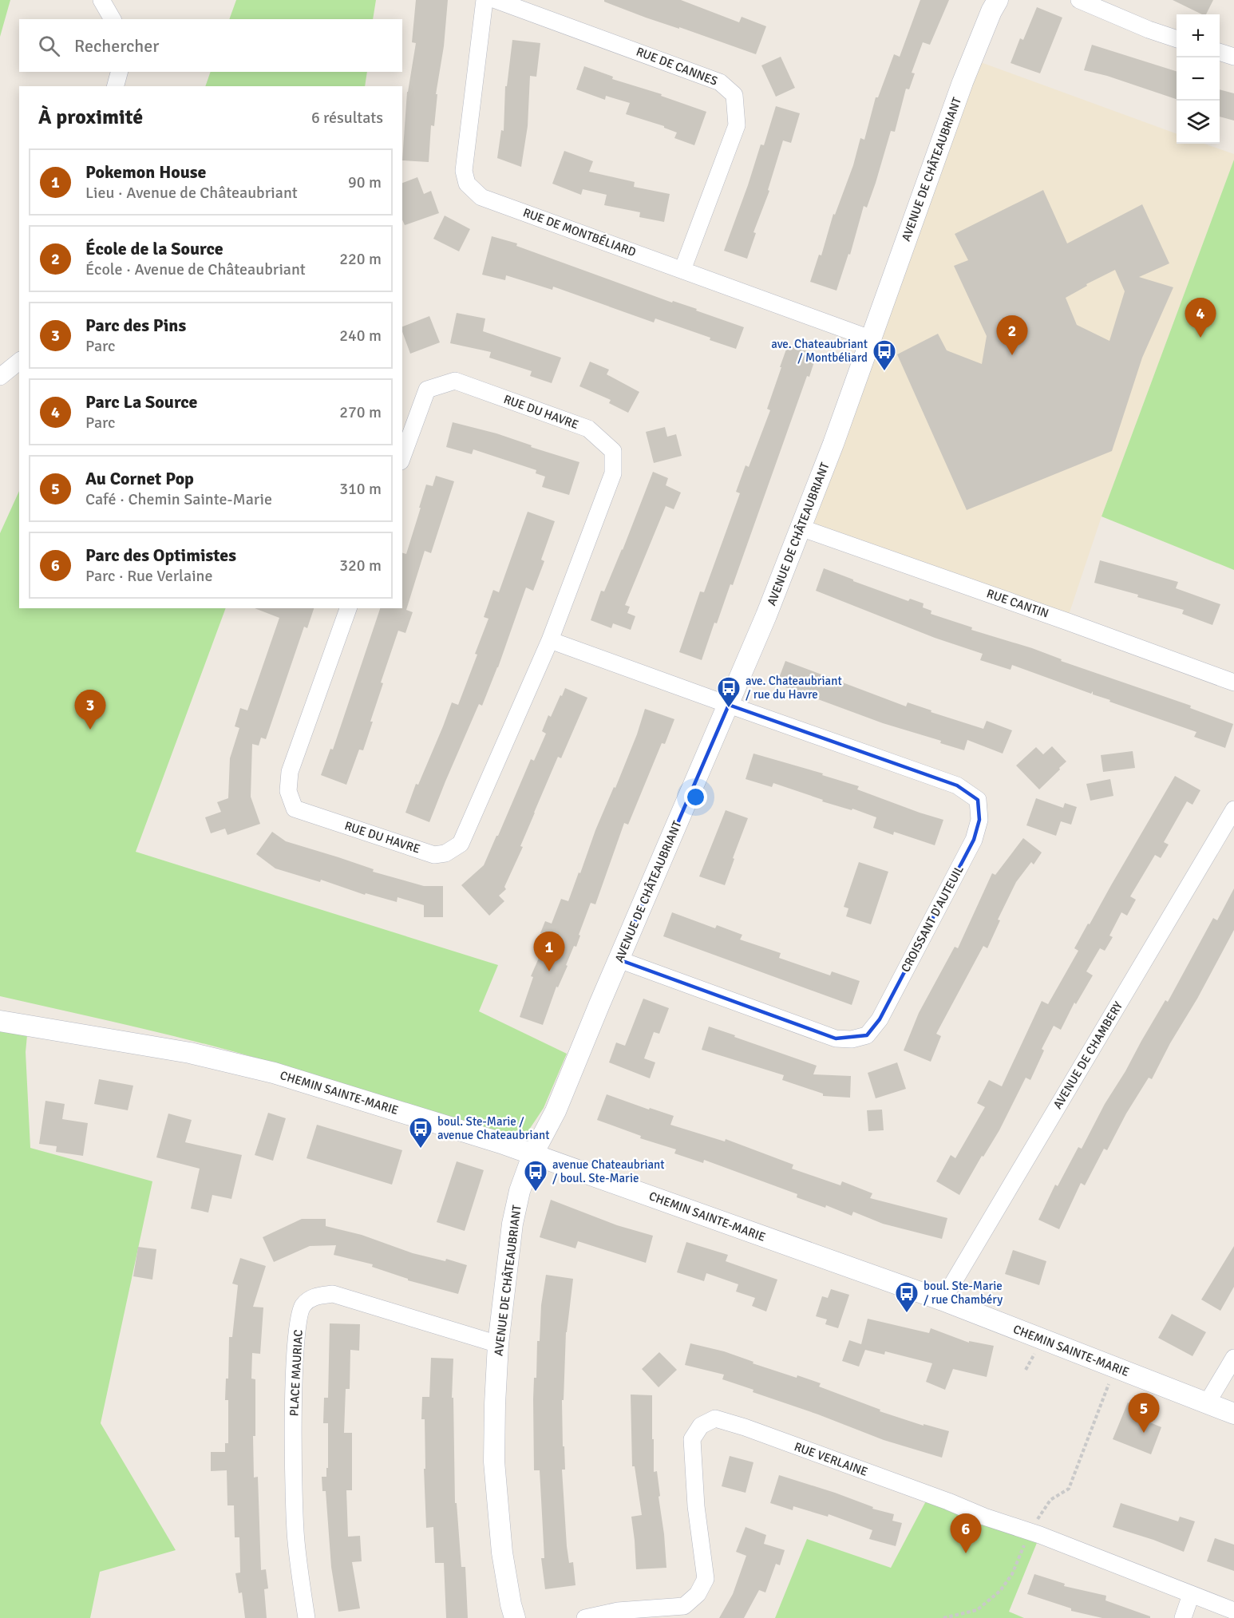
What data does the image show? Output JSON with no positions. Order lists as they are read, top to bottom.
{
  "streets": {
    "street": [
      "RUE DE CANNES",
      "AVENUE DE CHÂTEAUBRIANT",
      "RUE DE MONTBÉLIARD",
      "RUE DU HAVRE",
      "RUE CANTIN",
      "CROISSANT D'AUTEUIL",
      "AVENUE DE CHAMBERY",
      "CHEMIN SAINTE-MARIE",
      "PLACE MAURIAC",
      "RUE VERLAINE"
    ]
  },
  "crossings": [
    ["RUE DE CANNES", "RUE DE MONTBÉLIARD"],
    ["AVENUE DE CHÂTEAUBRIANT", "RUE DE MONTBÉLIARD"],
    ["AVENUE DE CHÂTEAUBRIANT", "RUE CANTIN"],
    ["AVENUE DE CHÂTEAUBRIANT", "CROISSANT D'AUTEUIL"],
    ["AVENUE DE CHÂTEAUBRIANT", "CHEMIN SAINTE-MARIE"],
    ["AVENUE DE CHÂTEAUBRIANT", "PLACE MAURIAC"],
    ["AVENUE DE CHAMBERY", "CHEMIN SAINTE-MARIE"]
  ],
  "places": {
    "bus stop": [
      "ave. Chateaubriant / Montbéliard",
      "ave. Chateaubriant / rue du Havre",
      "boul. Ste-Marie / avenue Chateaubriant",
      "avenue Chateaubriant / boul. Ste-Marie",
      "boul. Ste-Marie / rue Chambéry"
    ]
  },
  "page": {
    "map_buttons": ["+", "−"],
    "search": "Rechercher",
    "heading": ["À proximité", "6 résultats"],
    "list": [
      {
        "mark": "1",
        "name": "Pokemon House",
        "note": "Lieu · Avenue de Châteaubriant",
        "value": "90 m"
      },
      {
        "mark": "2",
        "name": "École de la Source",
        "note": "École · Avenue de Châteaubriant",
        "value": "220 m"
      },
      {
        "mark": "3",
        "name": "Parc des Pins",
        "note": "Parc",
        "value": "240 m"
      },
      {
        "mark": "4",
        "name": "Parc La Source",
        "note": "Parc",
        "value": "270 m"
      },
      {
        "mark": "5",
        "name": "Au Cornet Pop",
        "note": "Café · Chemin Sainte-Marie",
        "value": "310 m"
      },
      {
        "mark": "6",
        "name": "Parc des Optimistes",
        "note": "Parc · Rue Verlaine",
        "value": "320 m"
      }
    ],
    "pins": [
      "4",
      "2",
      "3",
      "1",
      "5",
      "6"
    ]
  }
}
